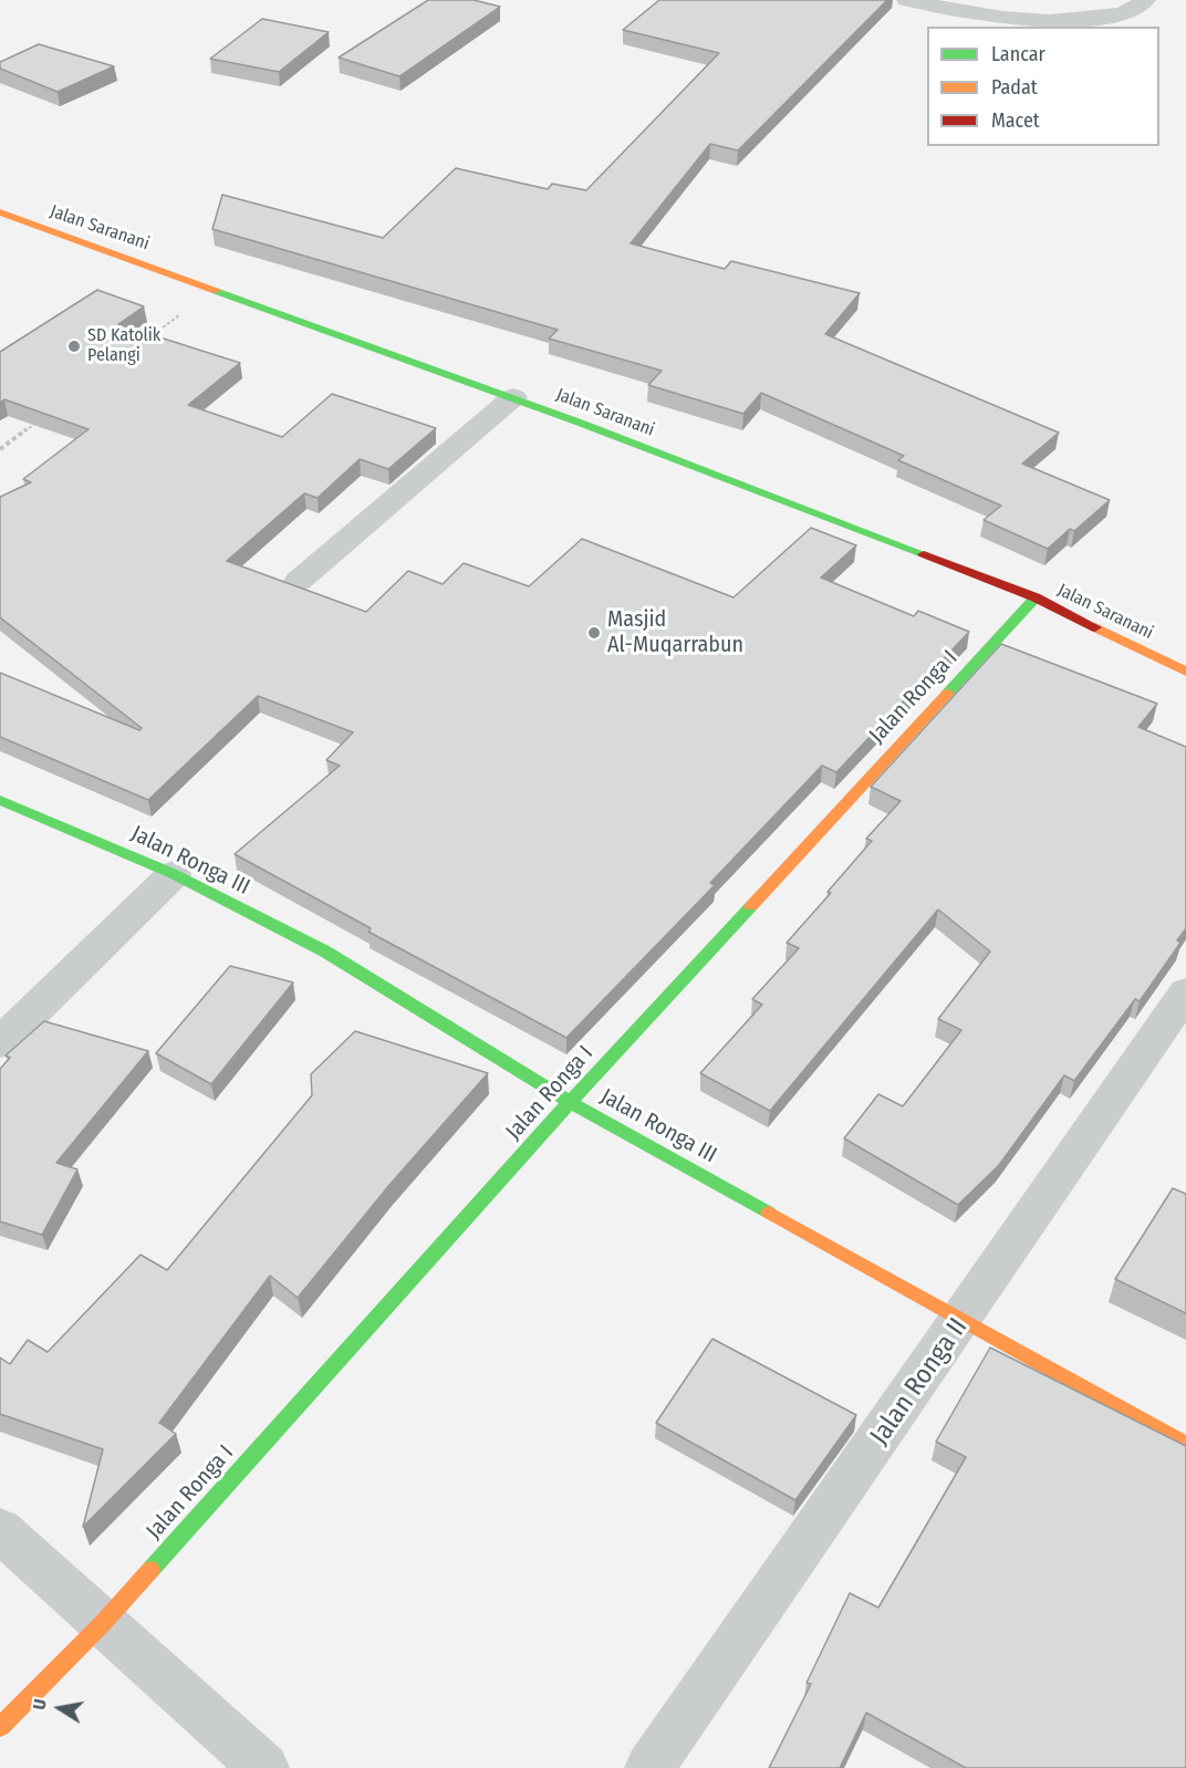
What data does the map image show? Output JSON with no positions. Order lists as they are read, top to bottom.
{
  "streets": {
    "street": [
      "Jalan Saranani",
      "Jalan Ronga I",
      "Jalan Ronga III",
      "Jalan Ronga II"
    ]
  },
  "crossings": [
    ["Jalan Saranani", "Jalan Ronga I"],
    ["Jalan Ronga I", "Jalan Ronga III"],
    ["Jalan Ronga III", "Jalan Ronga II"]
  ],
  "places": ["SD Katolik Pelangi", "Masjid Al-Muqarrabun"],
  "legend": ["Lancar", "Padat", "Macet"],
  "north": "left"
}
